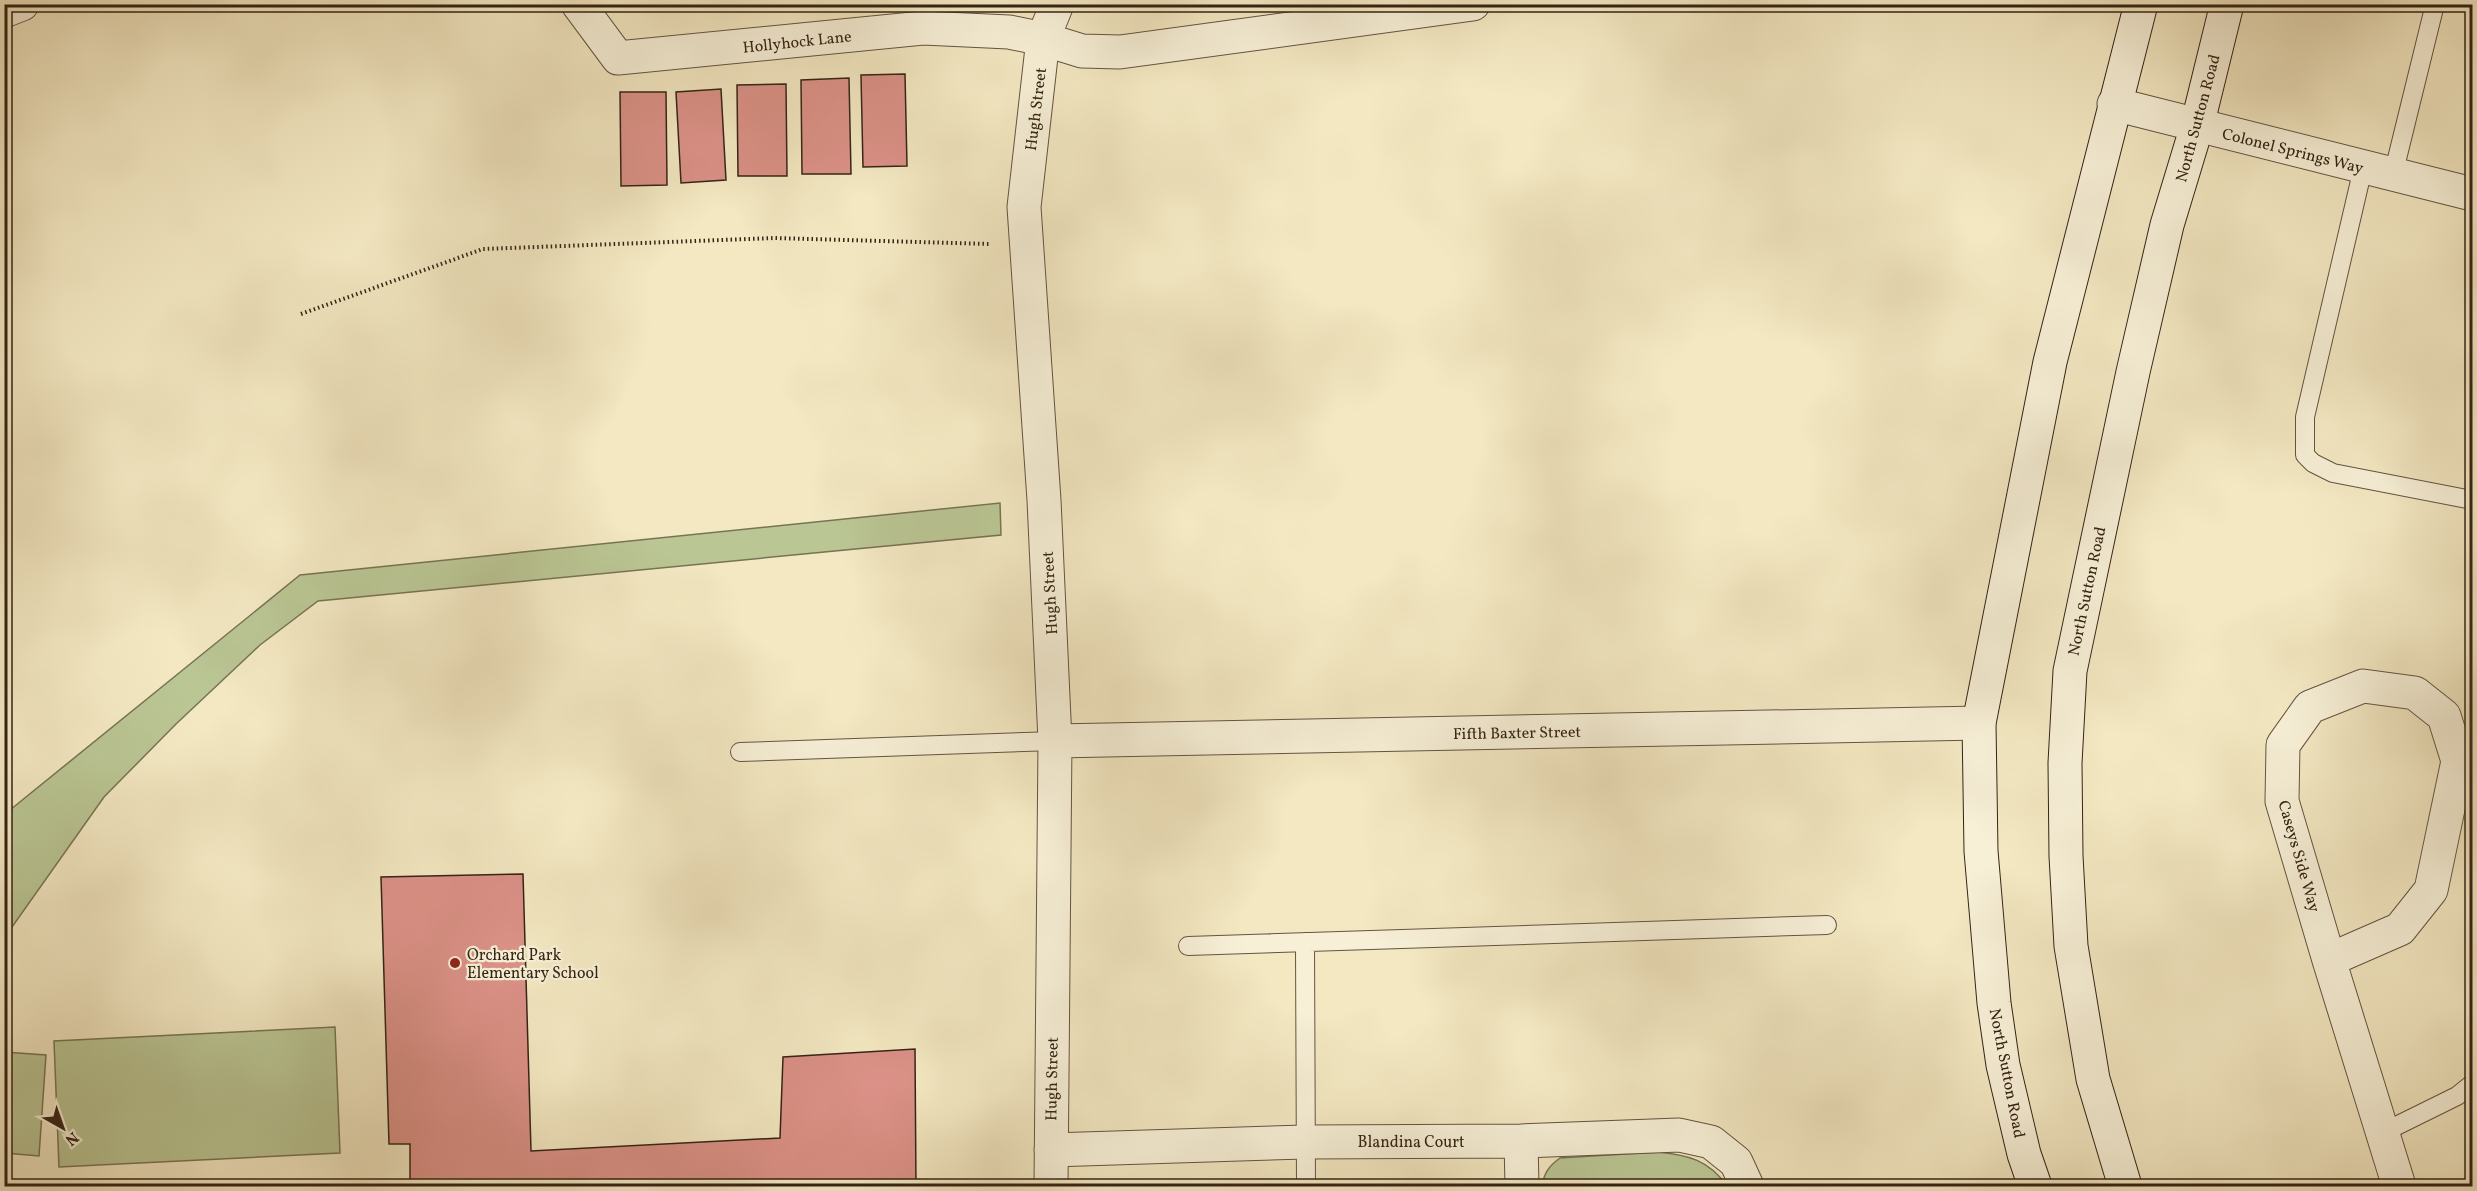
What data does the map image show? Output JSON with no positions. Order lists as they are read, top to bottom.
{
  "streets": {
    "street": [
      "Hollyhock Lane",
      "Hugh Street",
      "North Sutton Road",
      "Colonel Springs Way",
      "Fifth Baxter Street",
      "Caseys Side Way",
      "Blandina Court"
    ]
  },
  "crossings": [
    ["Hollyhock Lane", "Hugh Street"],
    ["Hugh Street", "Fifth Baxter Street"],
    ["Hugh Street", "Blandina Court"],
    ["North Sutton Road", "Colonel Springs Way"],
    ["North Sutton Road", "Fifth Baxter Street"]
  ],
  "places": ["Orchard Park Elementary School"],
  "north": "bottom right"
}
